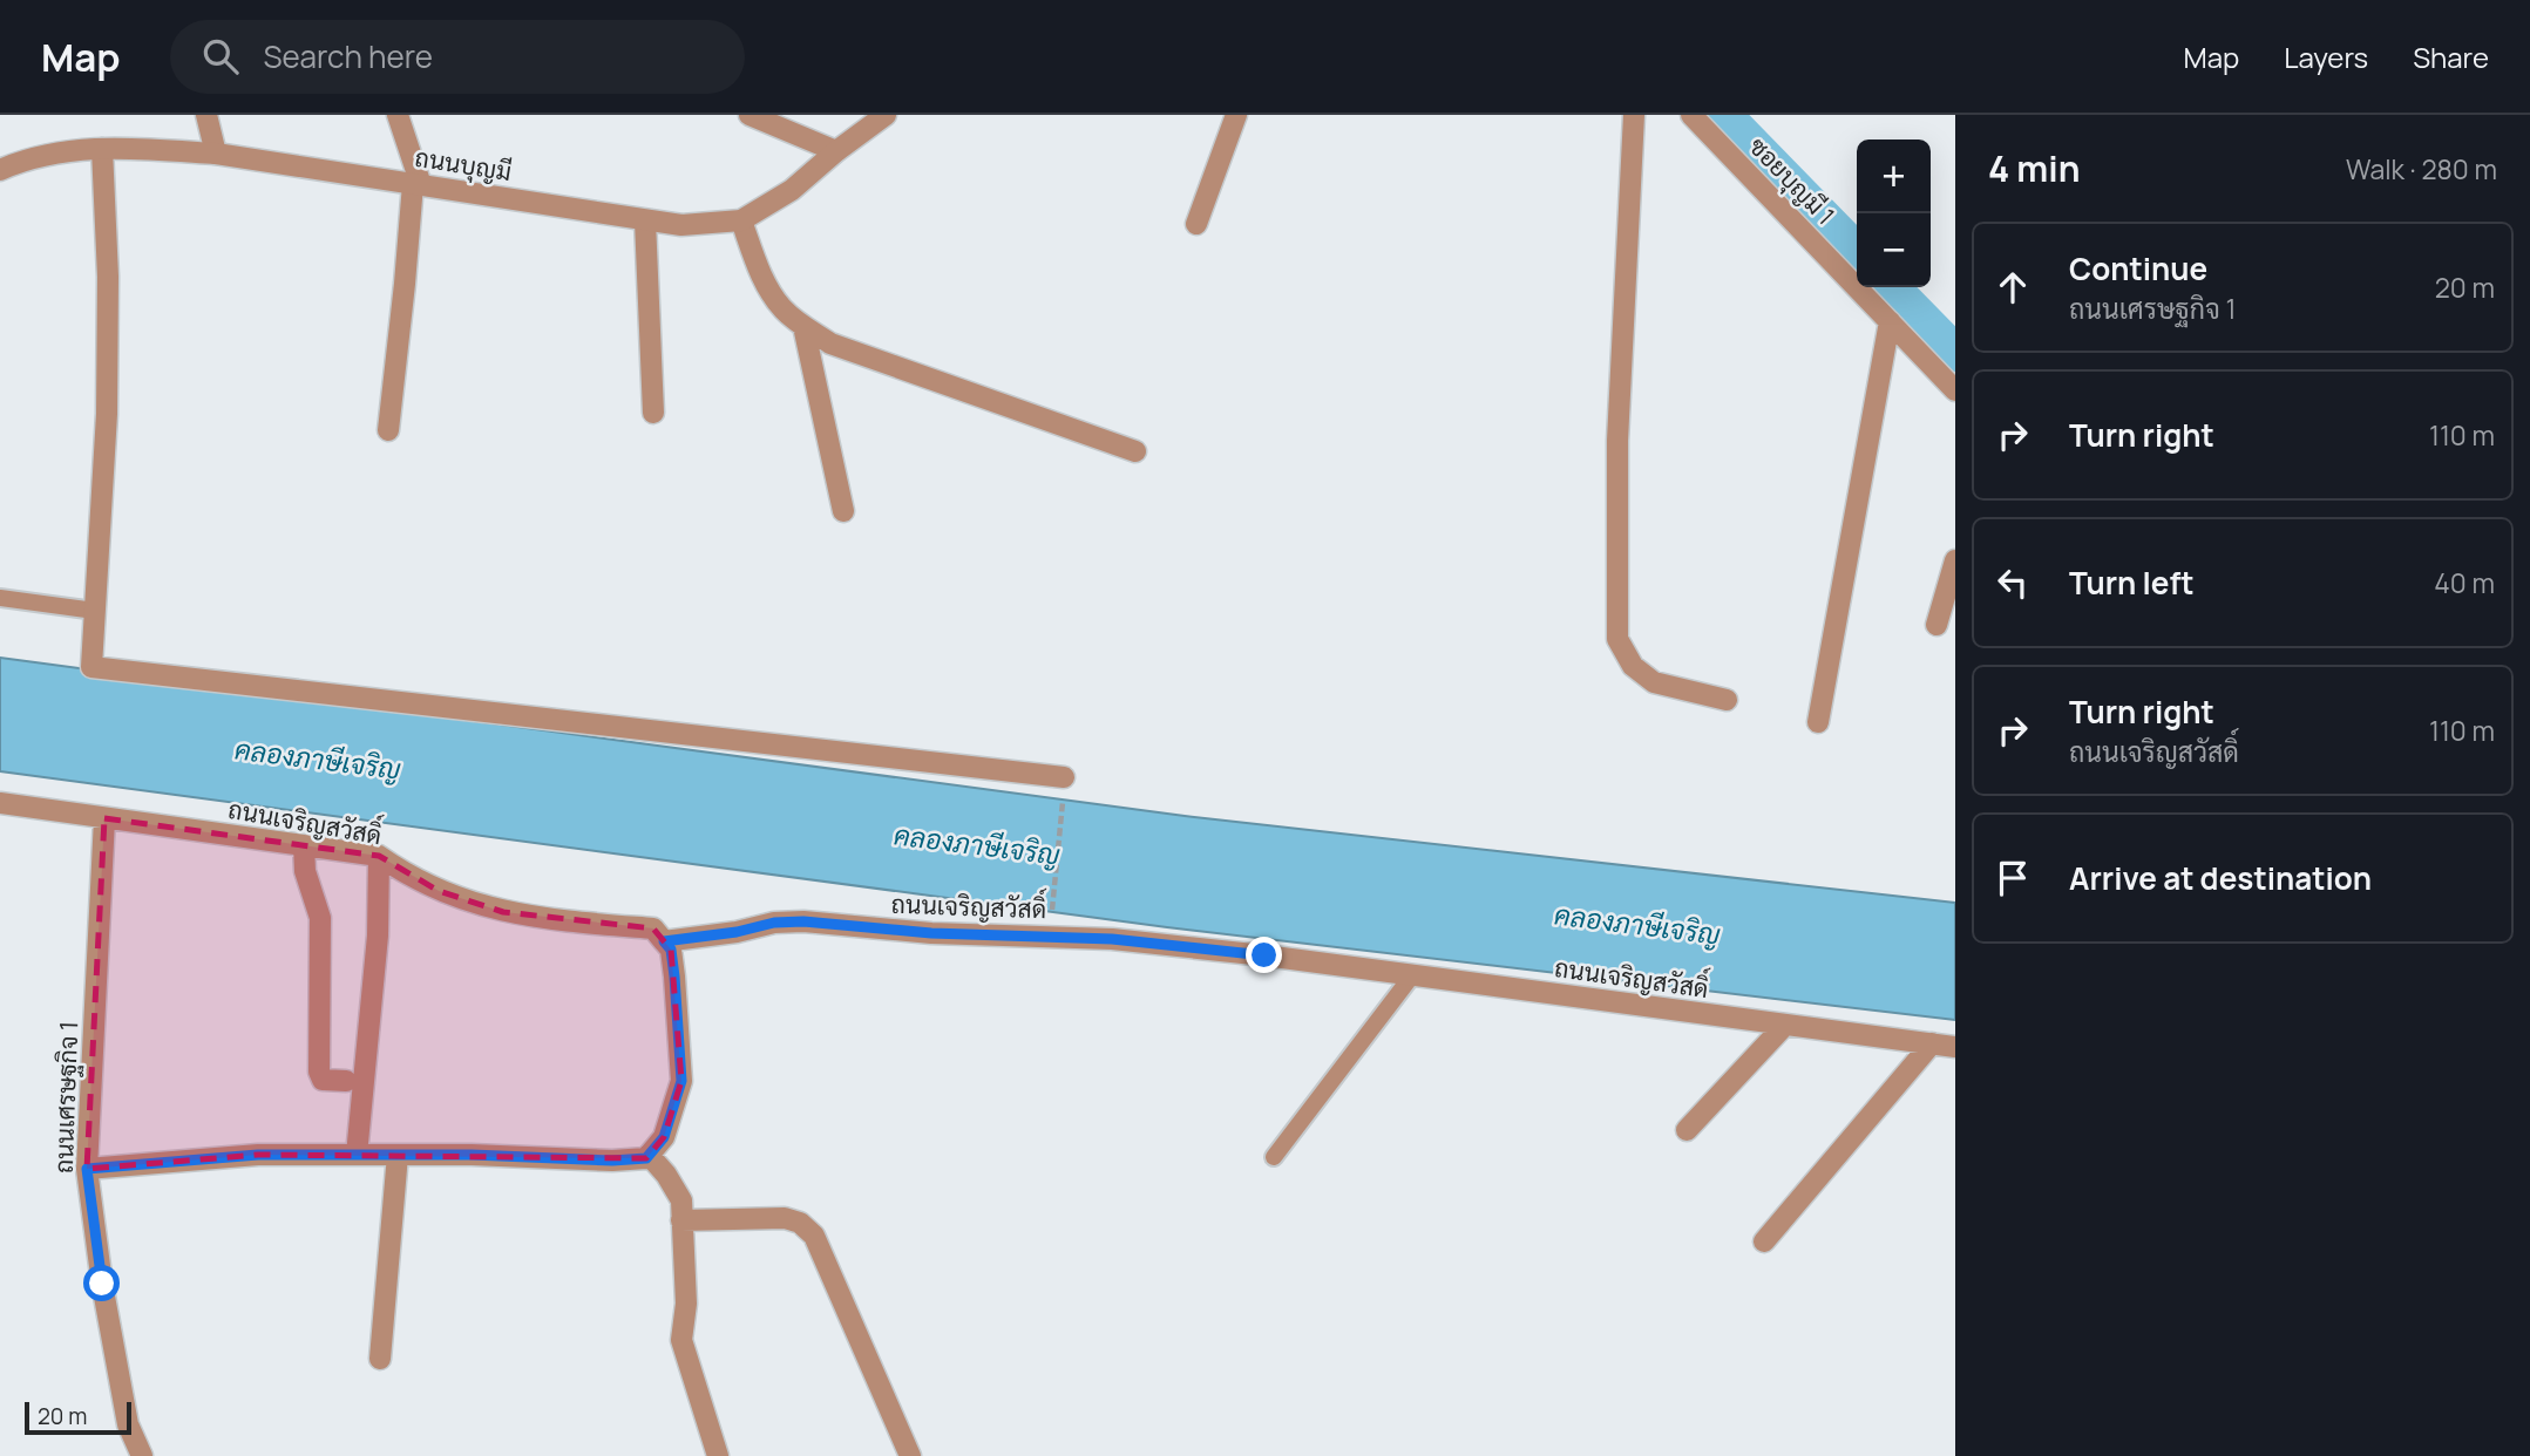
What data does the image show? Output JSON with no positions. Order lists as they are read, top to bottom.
{
  "streets": {
    "street": [
      "ถนนบุญมี",
      "ซอยบุญมี 1",
      "ถนนเจริญสวัสดิ์",
      "ถนนเศรษฐกิจ 1"
    ]
  },
  "crossings": [
    ["ถนนเจริญสวัสดิ์", "ถนนเศรษฐกิจ 1"]
  ],
  "water": ["คลองภาษีเจริญ"],
  "scale_bar": "20 m",
  "page": {
    "header": "Map",
    "search": "Search here",
    "nav": ["Map", "Layers", "Share"],
    "heading": ["4 min", "Walk · 280 m"],
    "map_buttons": ["+", "−"],
    "list": [
      ["Continue", "ถนนเศรษฐกิจ 1", "20 m"],
      ["Turn right", "110 m"],
      ["Turn left", "40 m"],
      ["Turn right", "ถนนเจริญสวัสดิ์", "110 m"],
      "Arrive at destination"
    ],
    "scale": "20 m"
  }
}
